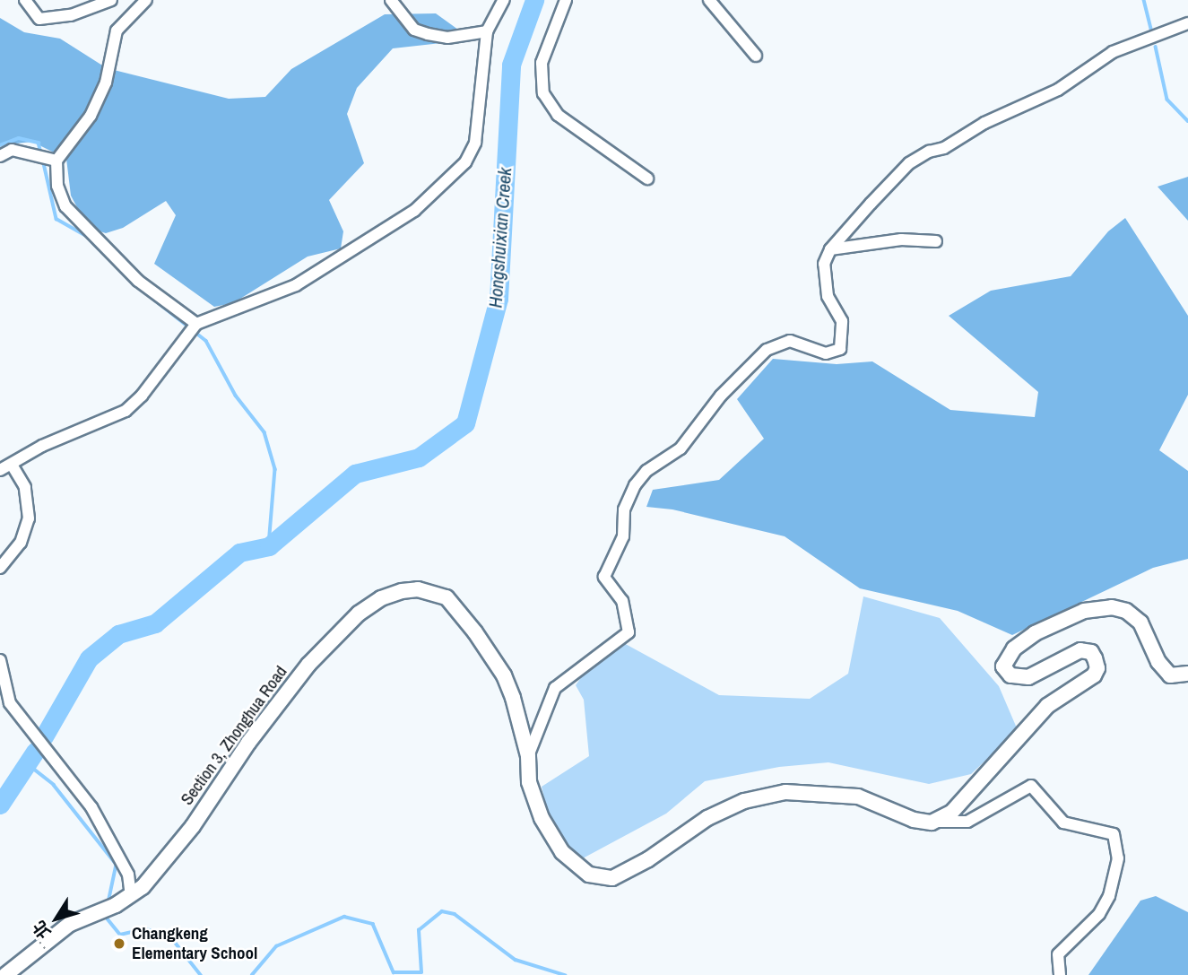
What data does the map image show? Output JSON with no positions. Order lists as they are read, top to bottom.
{
  "streets": {
    "main road": ["Section 3, Zhonghua Road"]
  },
  "water": ["Hongshuixian Creek"],
  "places": ["Changkeng Elementary School"],
  "north": "bottom left"
}
